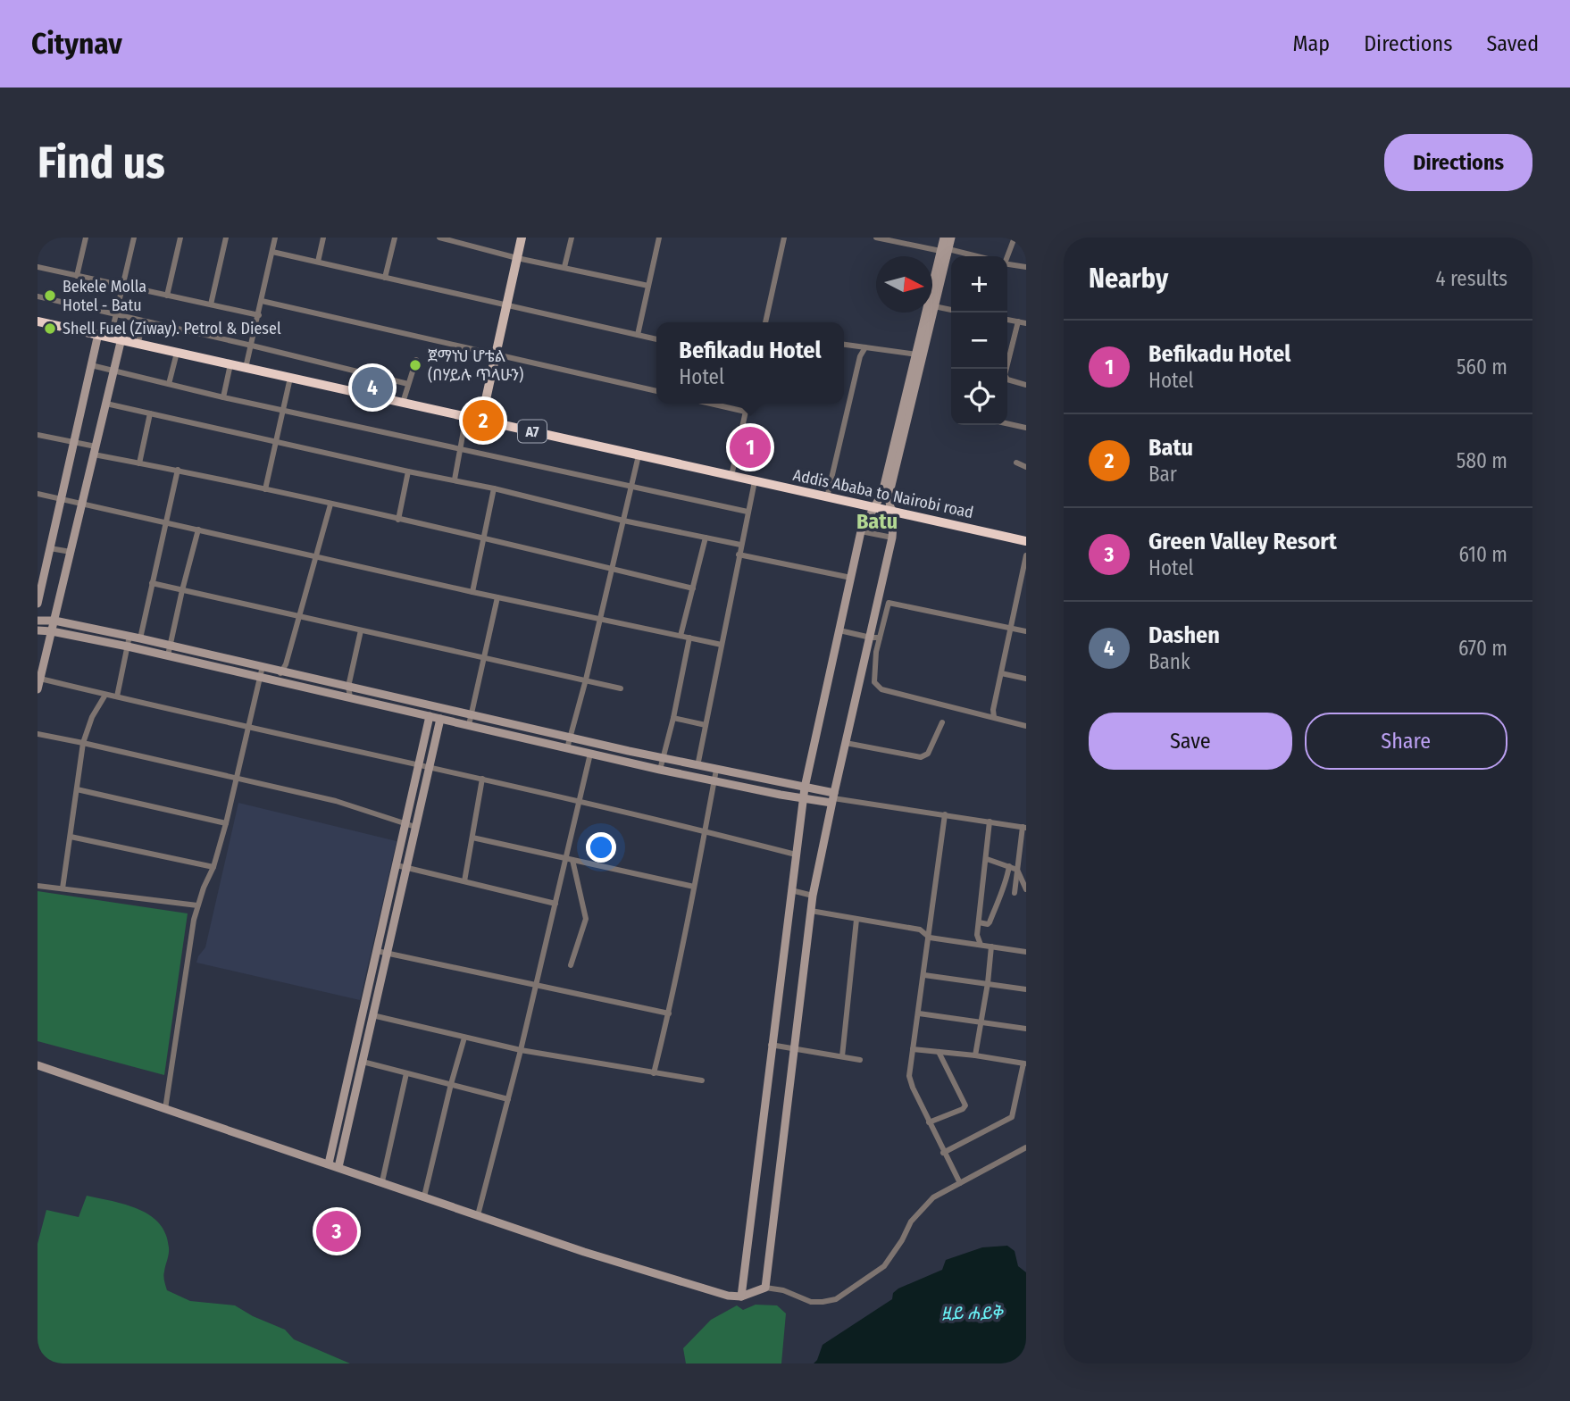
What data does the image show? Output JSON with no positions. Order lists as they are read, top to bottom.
{
  "streets": {
    "highway": ["A7", "Addis Ababa to Nairobi road"]
  },
  "districts": ["Batu"],
  "water": ["ዟይ ሐይቅ"],
  "places": ["Bekele Molla Hotel - Batu", "Shell Fuel (Ziway). Petrol & Diesel", "ጀማነህ ሆቴል (በሃይሉ ጥላሁን)"],
  "north": "right",
  "page": {
    "header": "Citynav",
    "nav": ["Map", "Directions", "Saved"],
    "buttons": [
      "Directions",
      ["Save", "Share"]
    ],
    "title": "Find us",
    "heading": ["Nearby", "4 results"],
    "map_buttons": ["+", "−"],
    "list": [
      {
        "mark": "1",
        "name": "Befikadu Hotel",
        "note": "Hotel",
        "value": "560 m"
      },
      {
        "mark": "2",
        "name": "Batu",
        "note": "Bar",
        "value": "580 m"
      },
      {
        "mark": "3",
        "name": "Green Valley Resort",
        "note": "Hotel",
        "value": "610 m"
      },
      {
        "mark": "4",
        "name": "Dashen",
        "note": "Bank",
        "value": "670 m"
      }
    ],
    "popup": ["Befikadu Hotel", "Hotel"],
    "pins": [
      "4",
      "2",
      "1",
      "3"
    ]
  }
}
